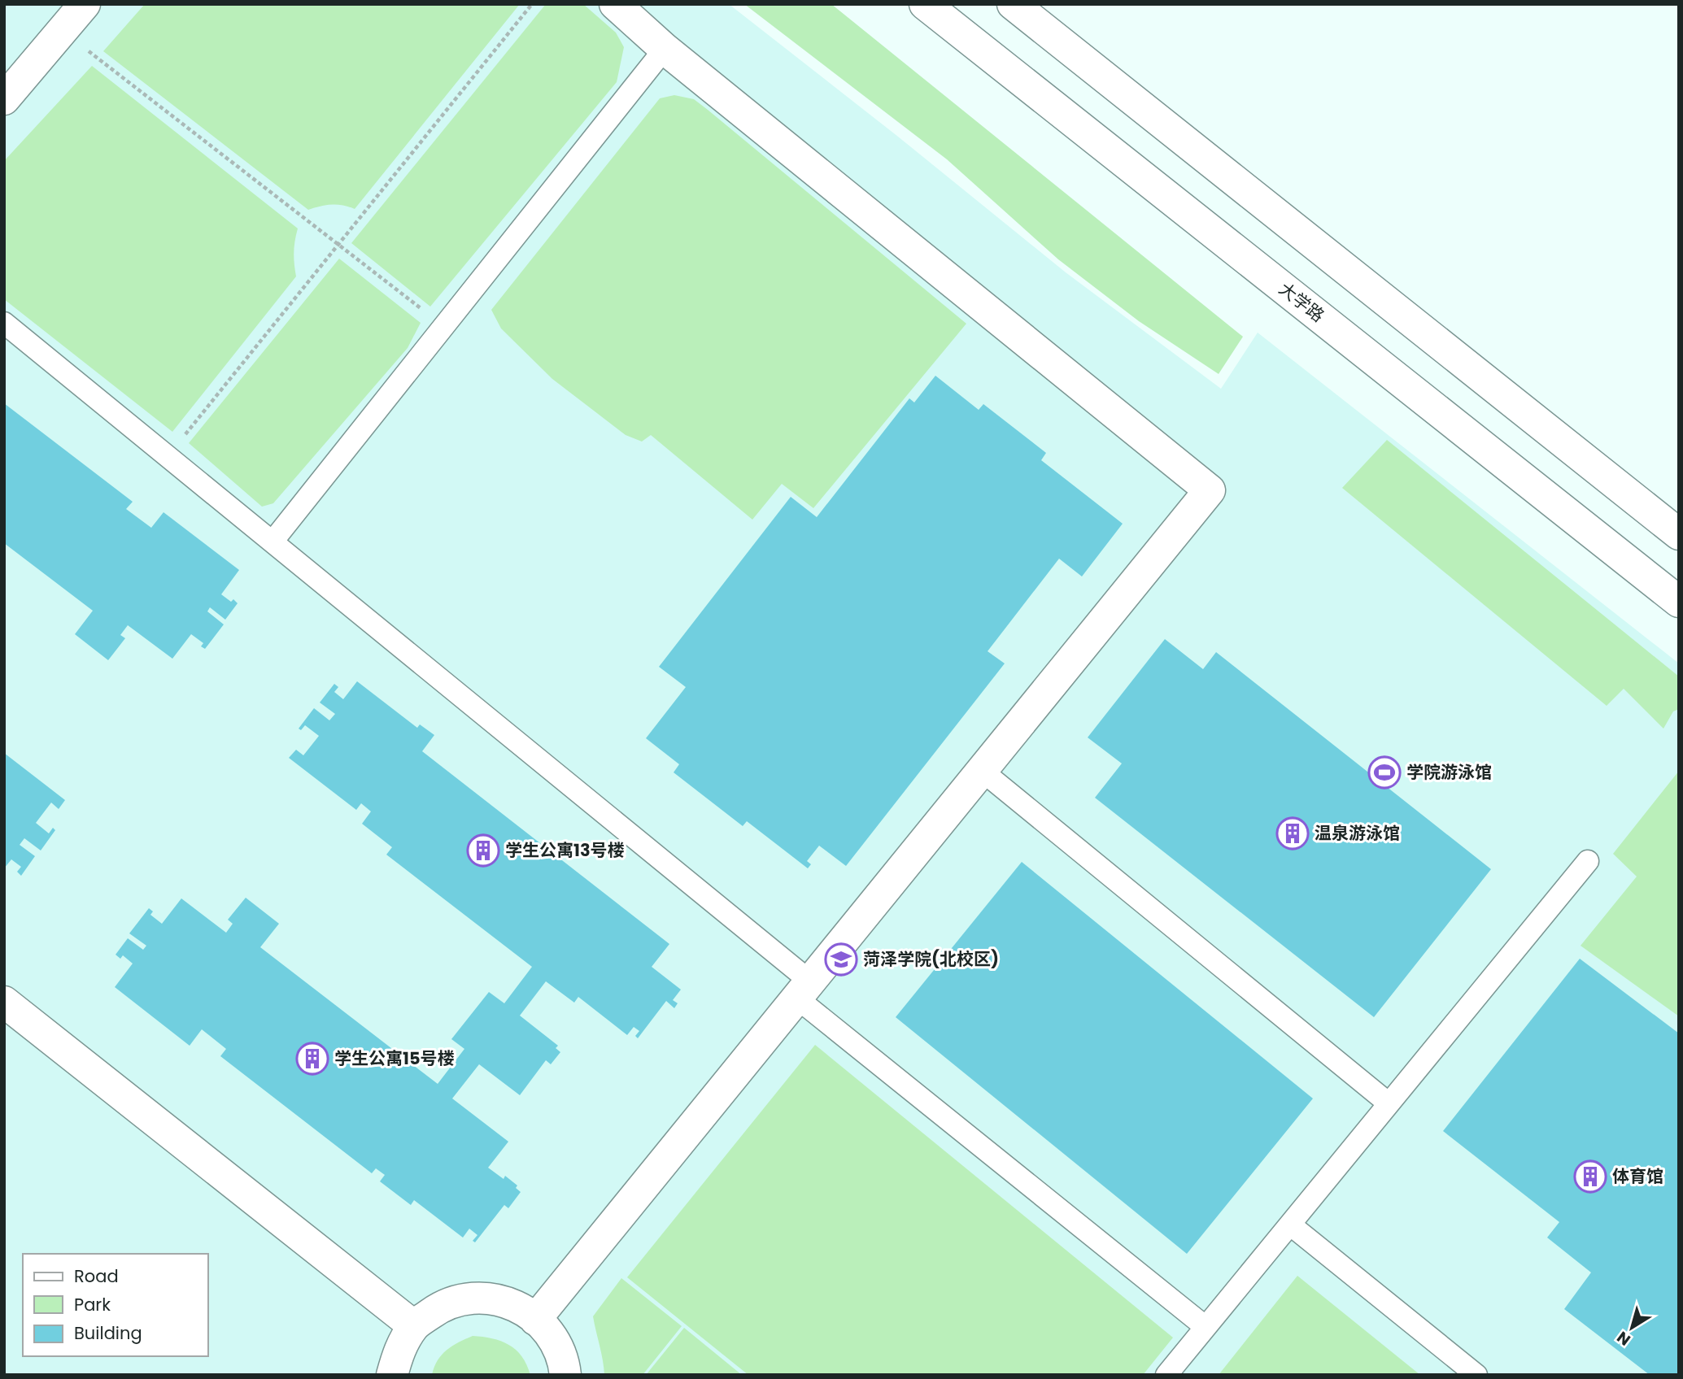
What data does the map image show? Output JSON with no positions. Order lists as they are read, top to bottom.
{
  "streets": {
    "street": ["大学路"]
  },
  "places": {
    "sports": ["学院游泳馆"],
    "building": [
      "温泉游泳馆",
      "学生公寓13号楼",
      "学生公寓15号楼",
      "体育馆"
    ],
    "school or university": ["菏泽学院(北校区)"]
  },
  "legend": ["Road", "Park", "Building"],
  "north": "bottom left"
}
